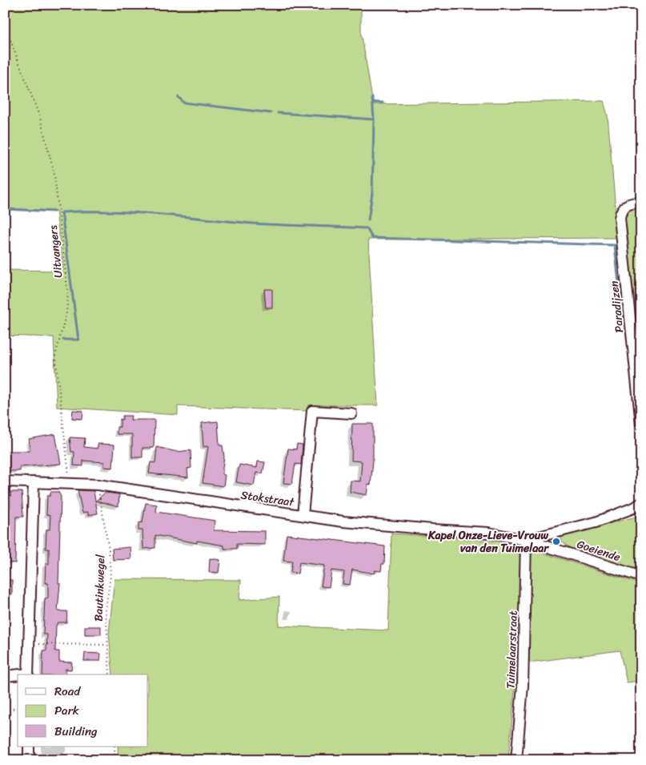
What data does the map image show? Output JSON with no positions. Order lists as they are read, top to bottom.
{
  "streets": {
    "street": [
      "Paradijzen",
      "Stokstraat",
      "Goeiende",
      "Tuimelaarstraat"
    ],
    "path": ["Uitvangers", "Bautinkwegel"]
  },
  "crossings": [
    ["Uitvangers", "Stokstraat"],
    ["Stokstraat", "Goeiende"],
    ["Stokstraat", "Bautinkwegel"],
    ["Stokstraat", "Tuimelaarstraat"],
    ["Goeiende", "Tuimelaarstraat"]
  ],
  "places": ["Kapel Onze-Lieve-Vrouw van den Tuimelaar"],
  "legend": ["Road", "Park", "Building"]
}
